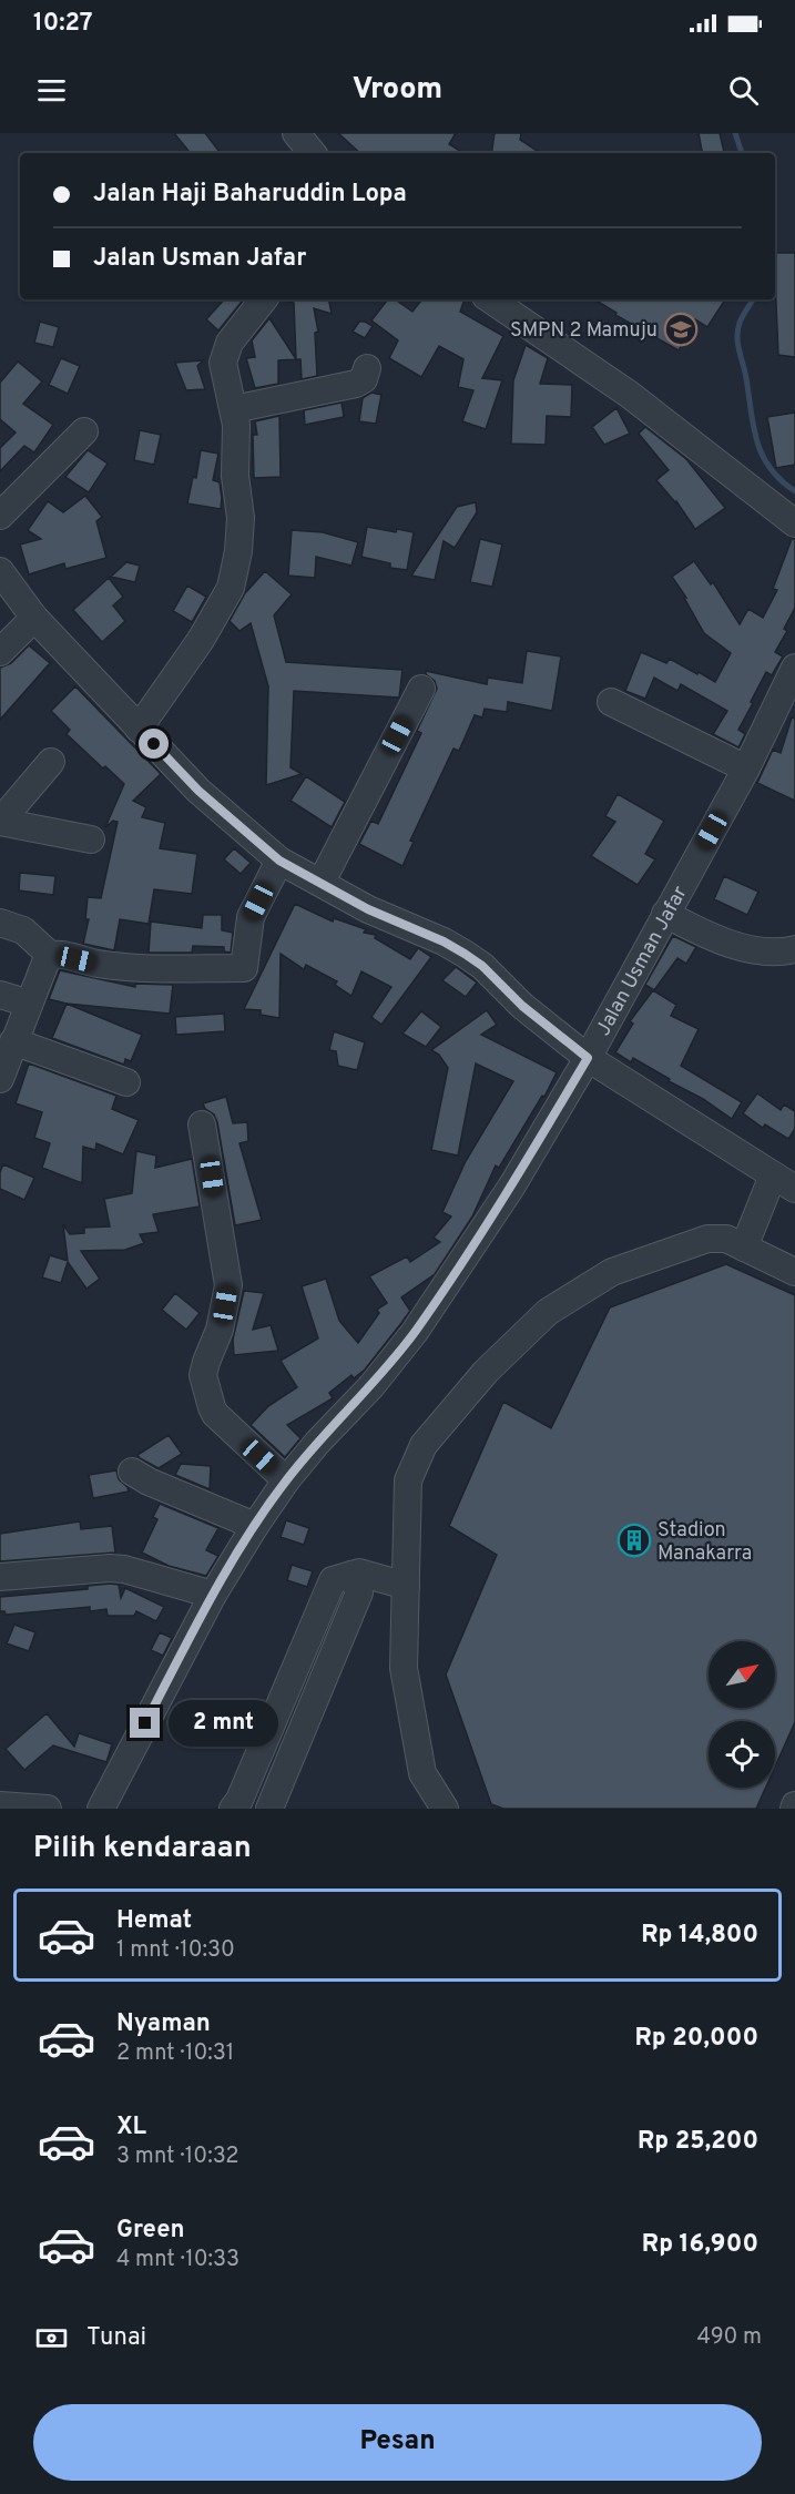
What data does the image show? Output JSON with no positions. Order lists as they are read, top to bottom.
{
  "streets": {
    "street": ["Jalan Usman Jafar"]
  },
  "places": {
    "school or university": ["SMPN 2 Mamuju"],
    "building": ["Stadion Manakarra"]
  },
  "north": "top right",
  "page": {
    "status": "10:27",
    "header": "Vroom",
    "banner": ["Jalan Haji Baharuddin Lopa", "Jalan Usman Jafar"],
    "bubble": "2 mnt",
    "heading": "Pilih kendaraan",
    "list": [
      {
        "name": "Hemat",
        "note": "1 mnt · 10:30",
        "value": "Rp 14,800"
      },
      {
        "name": "Nyaman",
        "note": "2 mnt · 10:31",
        "value": "Rp 20,000"
      },
      {
        "name": "XL",
        "note": "3 mnt · 10:32",
        "value": "Rp 25,200"
      },
      {
        "name": "Green",
        "note": "4 mnt · 10:33",
        "value": "Rp 16,900"
      }
    ],
    "pay": ["Tunai", "490 m"],
    "buttons": "Pesan"
  }
}
